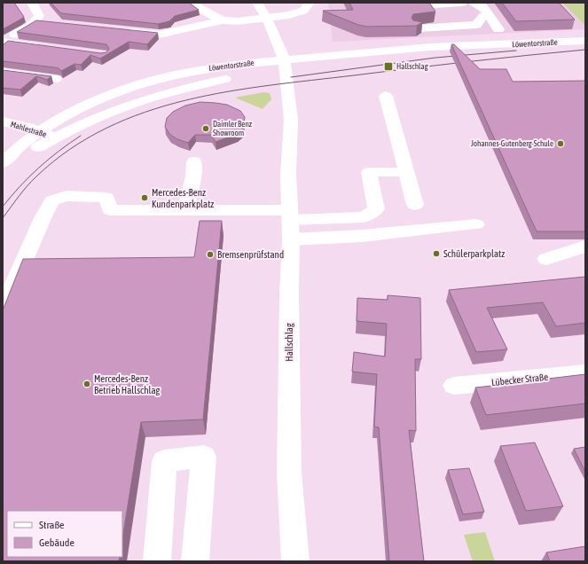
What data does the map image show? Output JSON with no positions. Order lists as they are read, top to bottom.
{
  "streets": {
    "main road": [
      "Löwentorstraße",
      "Mahlestraße",
      "Hallschlag",
      "Lübecker Straße"
    ]
  },
  "crossings": [
    ["Löwentorstraße", "Mahlestraße"],
    ["Löwentorstraße", "Hallschlag"]
  ],
  "places": {
    "transit": ["Hallschlag"],
    "other": [
      "Daimler Benz Showroom",
      "Johannes-Gutenberg-Schule",
      "Mercedes-Benz Kundenparkplatz",
      "Schülerparkplatz",
      "Bremsenprüfstand",
      "Mercedes-Benz Betrieb Hallschlag"
    ]
  },
  "legend": ["Straße", "Gebäude"]
}
